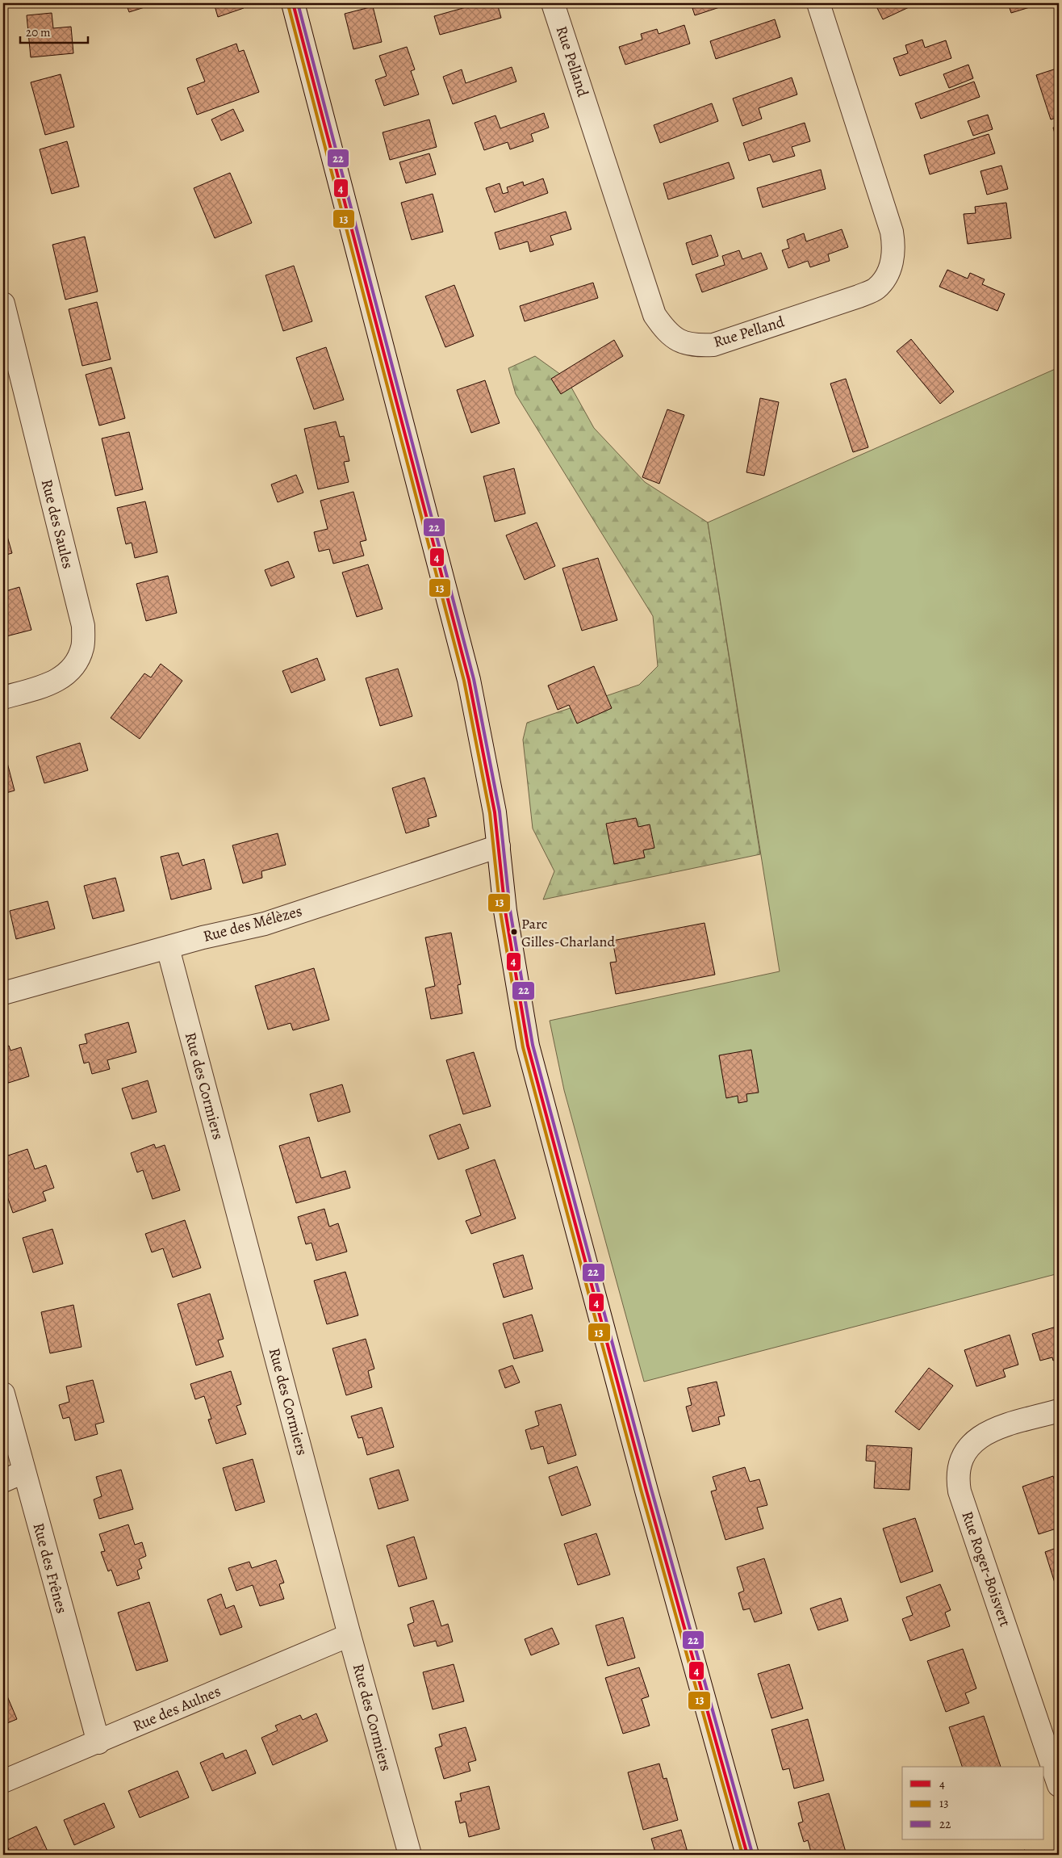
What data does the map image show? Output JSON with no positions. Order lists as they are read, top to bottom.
{
  "streets": {
    "street": [
      "Rue Pelland",
      "Rue des Saules",
      "Rue des Mélèzes",
      "Rue des Cormiers",
      "Rue des Frênes",
      "Rue Roger-Boisvert",
      "Rue des Aulnes"
    ]
  },
  "crossings": [
    ["Rue des Mélèzes", "Rue des Cormiers"],
    ["Rue des Cormiers", "Rue des Aulnes"],
    ["Rue des Frênes", "Rue des Aulnes"]
  ],
  "places": ["Parc Gilles-Charland"],
  "lines": ["transit line 4", "transit line 22", "transit line 13"],
  "legend": ["4", "13", "22"],
  "scale_bar": "20 m"
}
